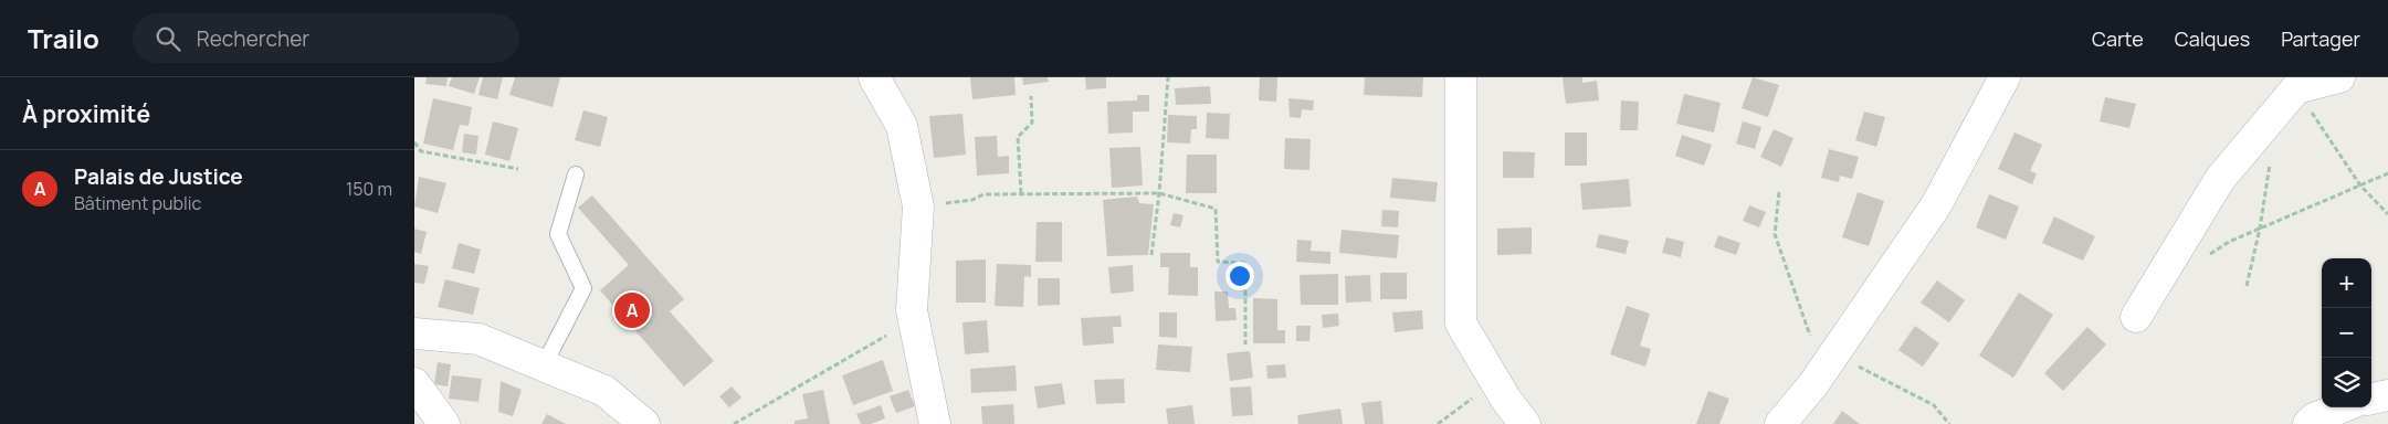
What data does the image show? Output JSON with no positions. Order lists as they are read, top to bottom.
{
  "page": {
    "header": "Trailo",
    "search": "Rechercher",
    "nav": ["Carte", "Calques", "Partager"],
    "heading": "À proximité",
    "list": [
      {
        "mark": "A",
        "name": "Palais de Justice",
        "note": "Bâtiment public",
        "value": "150 m"
      }
    ],
    "map_buttons": ["+", "−"],
    "pins": "A"
  }
}
